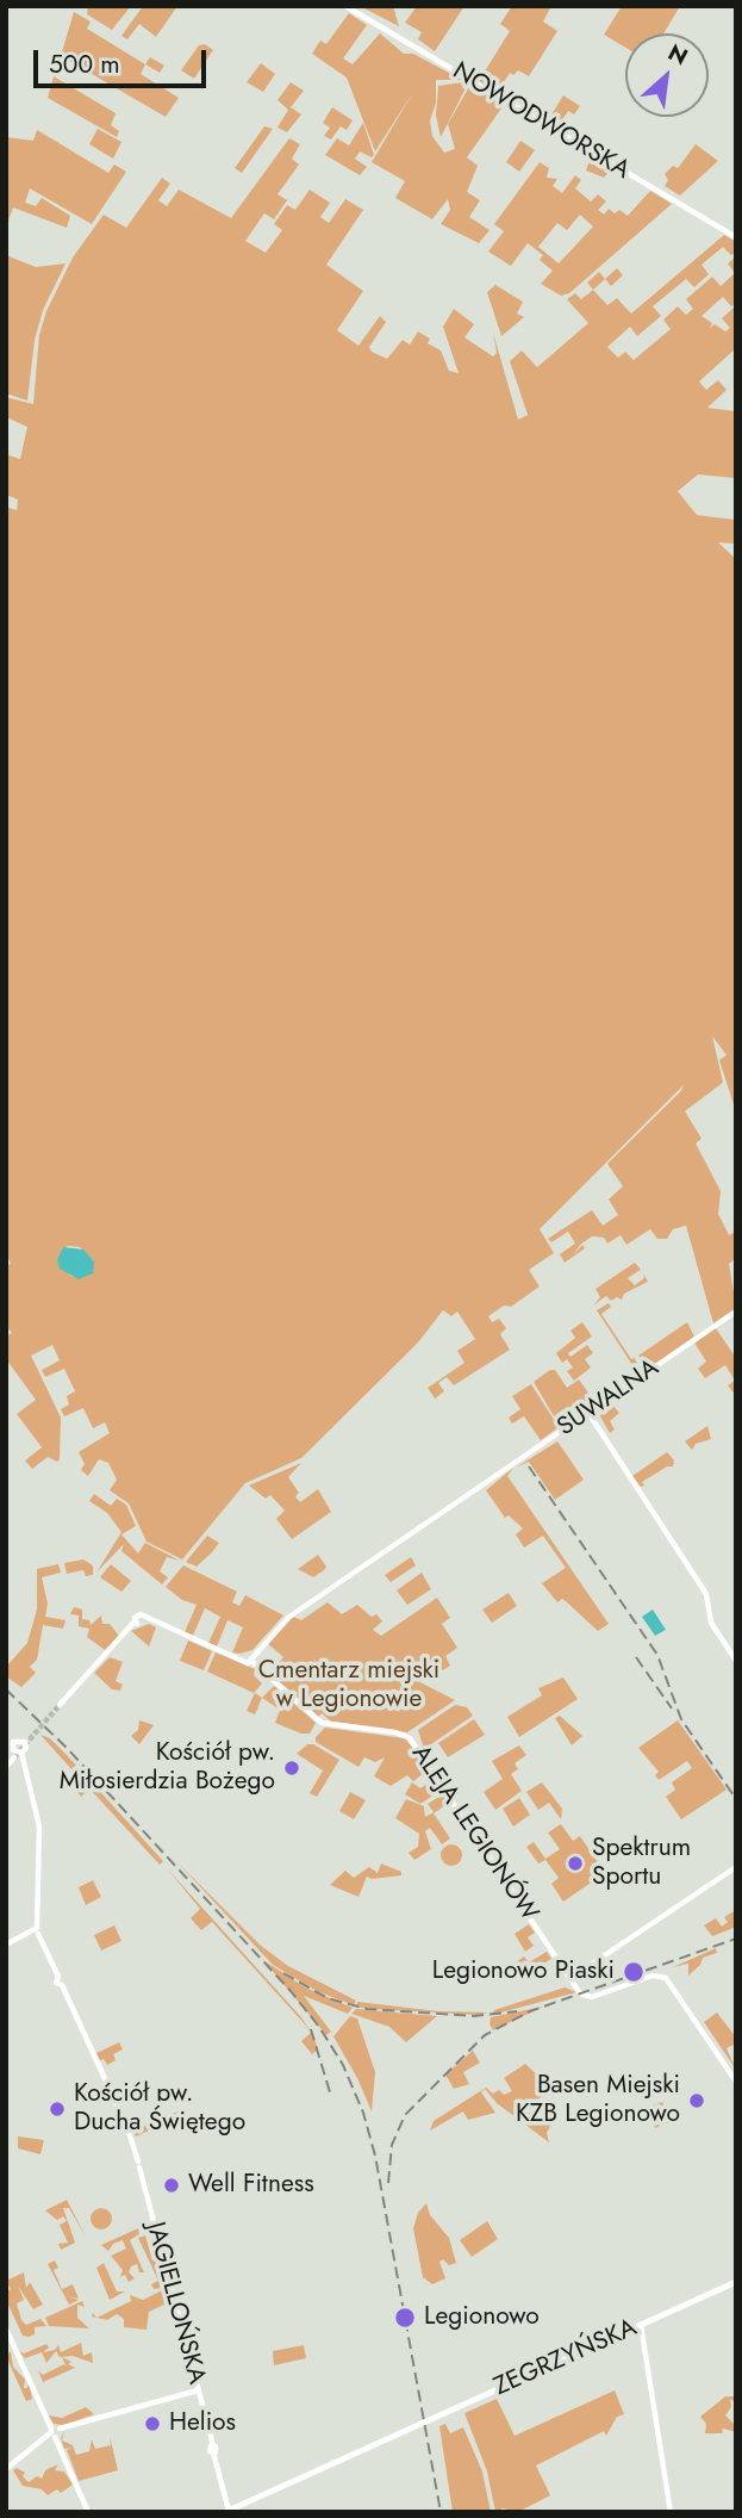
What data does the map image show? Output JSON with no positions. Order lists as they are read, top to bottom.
{
  "streets": {
    "main road": ["ZEGRZYŃSKA"],
    "street": [
      "NOWODWORSKA",
      "SUWALNA",
      "ALEJA LEGIONÓW",
      "JAGIELLOŃSKA"
    ]
  },
  "crossings": [
    ["SUWALNA", "ALEJA LEGIONÓW"]
  ],
  "parks": ["Cmentarz miejski w Legionowie"],
  "places": [
    "Kościół pw. Miłosierdzia Bożego",
    "Spektrum Sportu",
    "Legionowo Piaski",
    "Basen Miejski KZB Legionowo",
    "Kościół pw. Ducha Świętego",
    "Well Fitness",
    "Legionowo",
    "Helios"
  ],
  "scale_bar": "500 m",
  "north": "top right"
}
